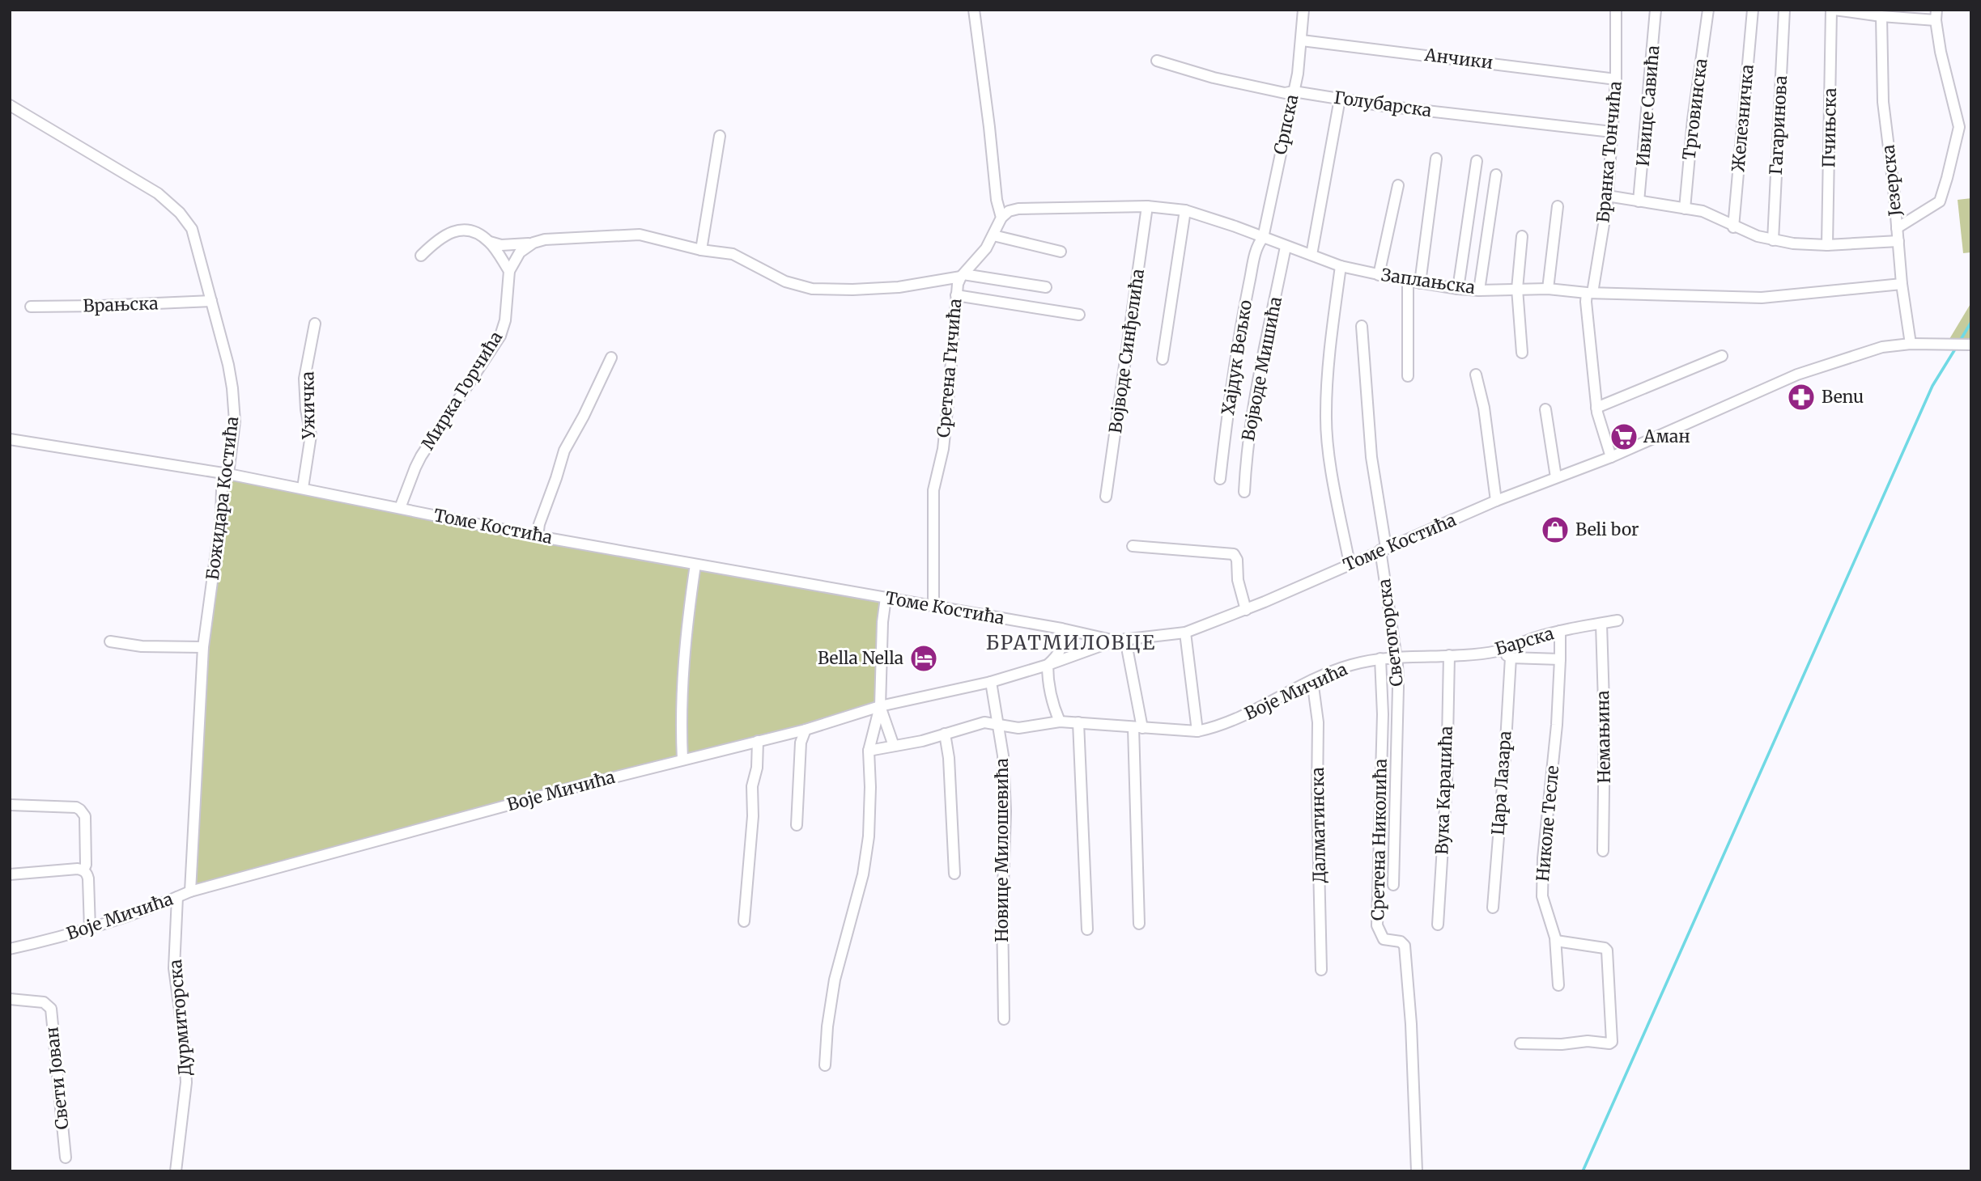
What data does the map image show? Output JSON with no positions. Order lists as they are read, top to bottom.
{
  "streets": {
    "street": [
      "Анчики",
      "Голубарска",
      "Ивице Савића",
      "Трговинска",
      "Железничка",
      "Српска",
      "Гагаринова",
      "Пчињска",
      "Бранка Тончића",
      "Језерска",
      "Заплањска",
      "Врањска",
      "Војводе Синђелића",
      "Хајдук Вељко",
      "Сретена Гичића",
      "Војводе Мишића",
      "Мирка Горчића",
      "Ужичка",
      "Божидара Костића",
      "Томе Костића",
      "Светогорска",
      "Барска",
      "Воје Мичића",
      "Немањина",
      "Цара Лазара",
      "Вука Караџића",
      "Николе Тесле",
      "Далматинска",
      "Сретена Николића",
      "Новице Милошевића",
      "Дурмиторска",
      "Свети Јован"
    ]
  },
  "crossings": [
    ["Анчики", "Српска"],
    ["Анчики", "Бранка Тончића"],
    ["Голубарска", "Српска"],
    ["Голубарска", "Бранка Тончића"],
    ["Српска", "Заплањска"],
    ["Српска", "Хајдук Вељко"],
    ["Бранка Тончића", "Заплањска"],
    ["Бранка Тончића", "Томе Костића"],
    ["Језерска", "Заплањска"],
    ["Језерска", "Томе Костића"],
    ["Заплањска", "Војводе Синђелића"],
    ["Заплањска", "Хајдук Вељко"],
    ["Заплањска", "Сретена Гичића"],
    ["Заплањска", "Војводе Мишића"],
    ["Врањска", "Божидара Костића"],
    ["Сретена Гичића", "Томе Костића"],
    ["Мирка Горчића", "Томе Костића"],
    ["Ужичка", "Томе Костића"],
    ["Божидара Костића", "Томе Костића"],
    ["Божидара Костића", "Воје Мичића"],
    ["Томе Костића", "Светогорска"],
    ["Томе Костића", "Воје Мичића"],
    ["Светогорска", "Барска"],
    ["Светогорска", "Воје Мичића"],
    ["Барска", "Воје Мичића"],
    ["Барска", "Немањина"],
    ["Барска", "Вука Караџића"],
    ["Барска", "Николе Тесле"],
    ["Воје Мичића", "Далматинска"],
    ["Воје Мичића", "Сретена Николића"],
    ["Воје Мичића", "Новице Милошевића"],
    ["Воје Мичића", "Дурмиторска"]
  ],
  "districts": ["БРАТМИЛОВЦЕ"],
  "places": {
    "pharmacy": ["Benu"],
    "supermarket": ["Аман"],
    "shop": ["Beli bor"],
    "hotel": ["Bella Nella"]
  }
}
